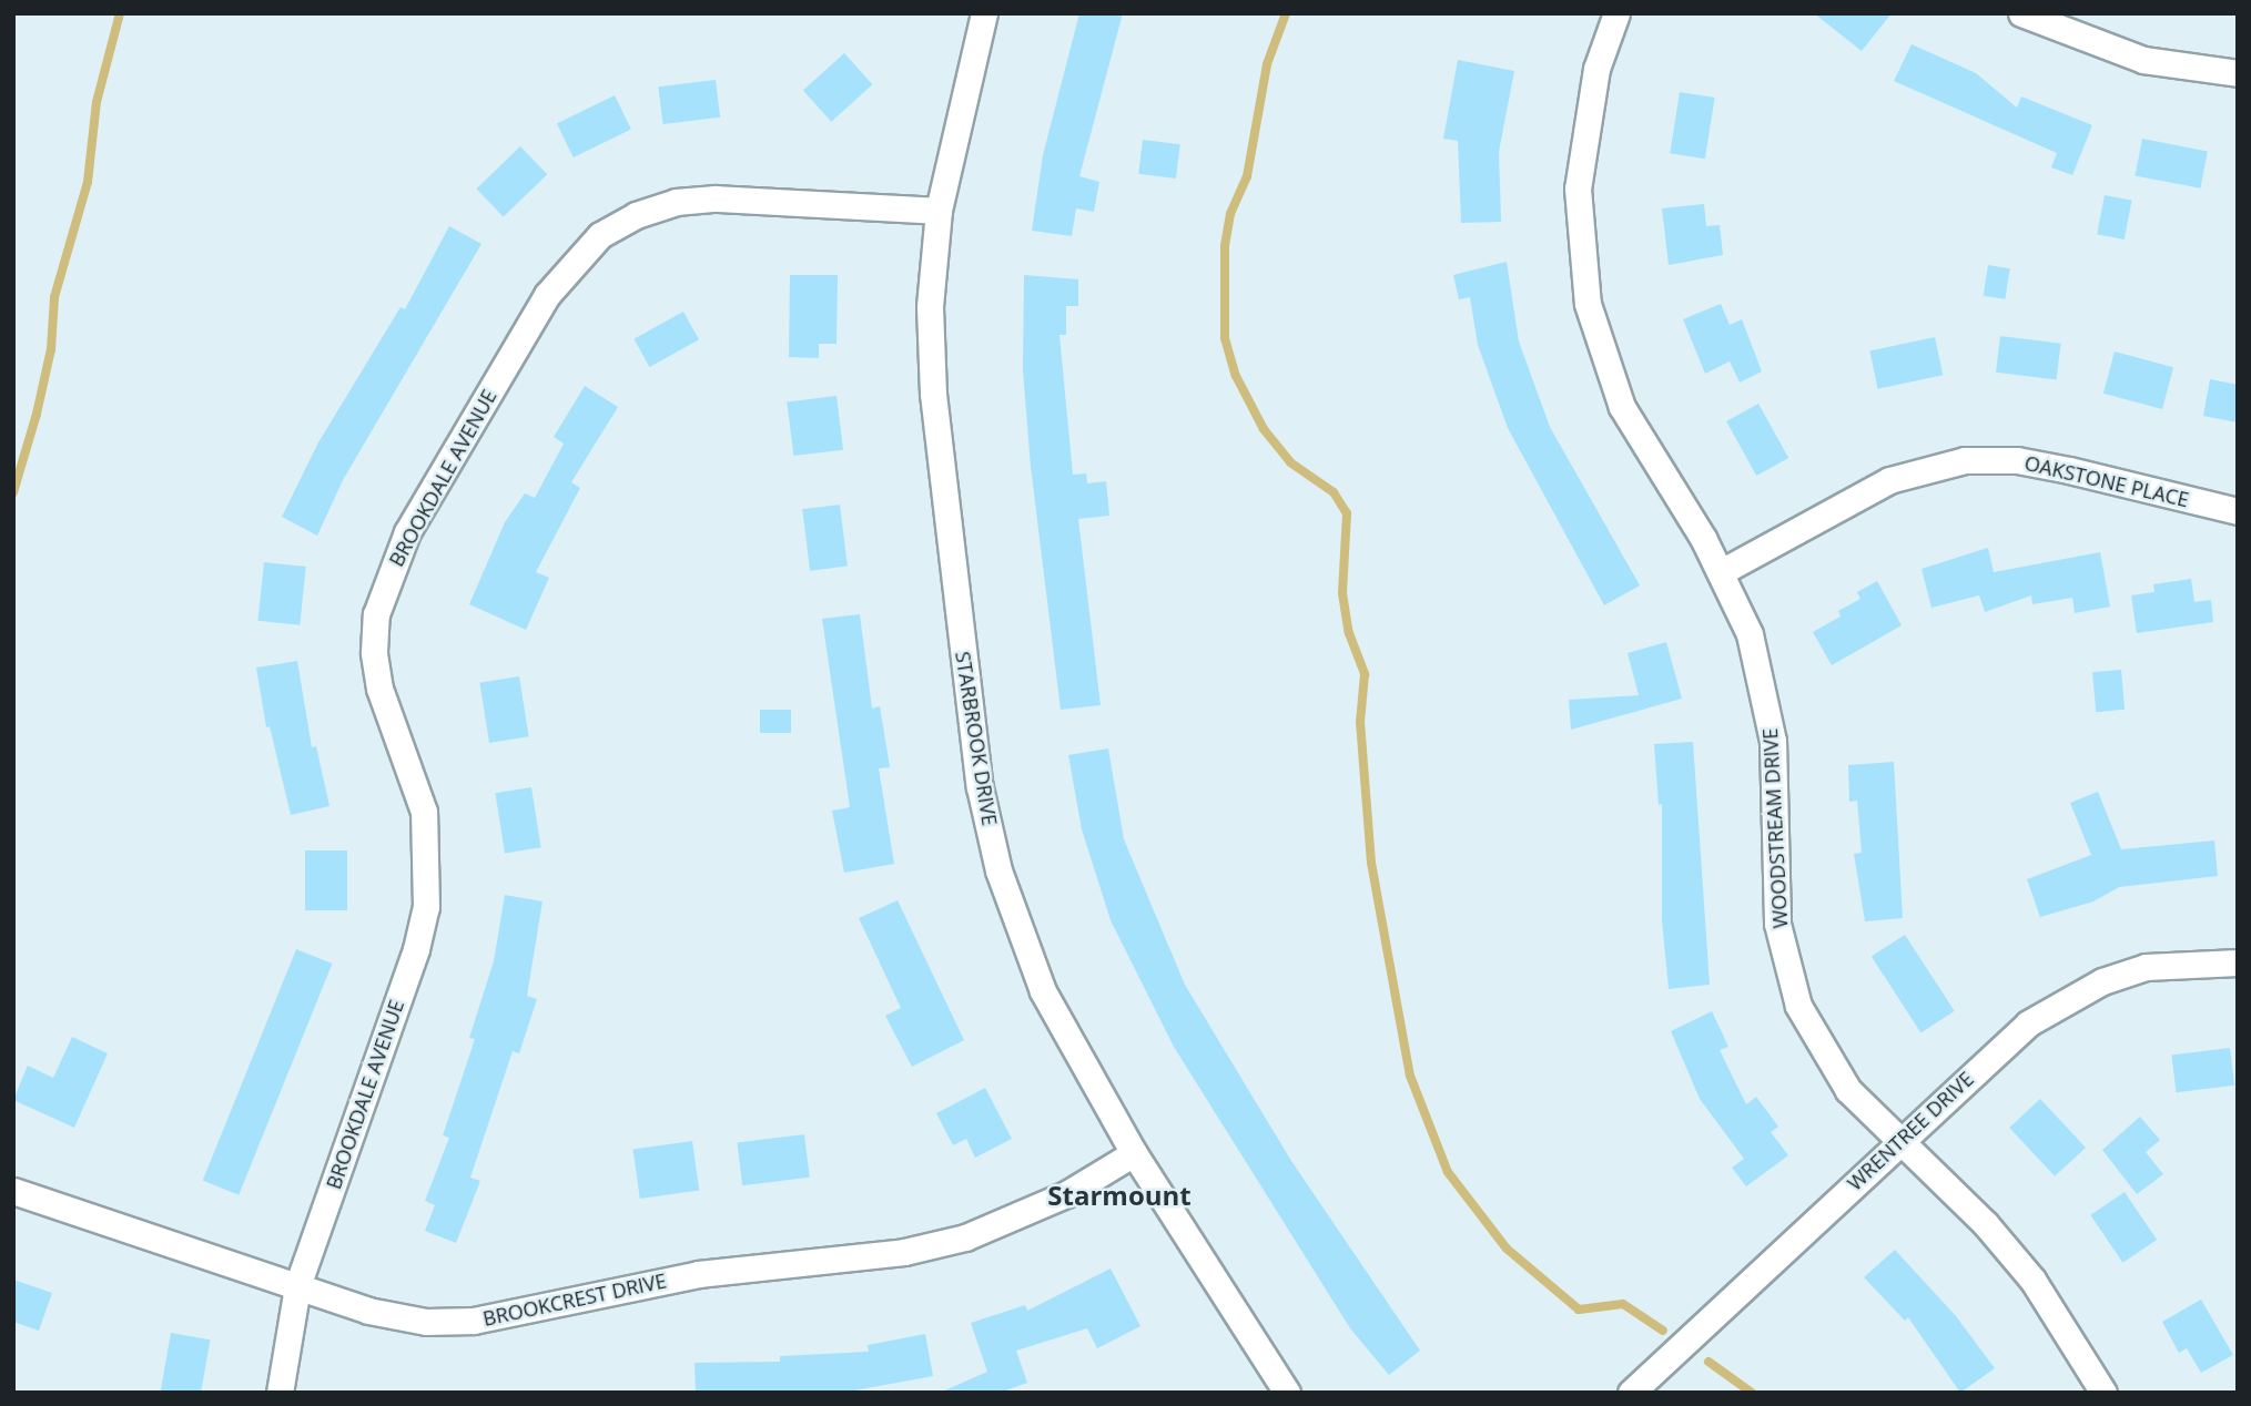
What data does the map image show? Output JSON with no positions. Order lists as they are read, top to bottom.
{
  "streets": {
    "street": [
      "BROOKDALE AVENUE",
      "OAKSTONE PLACE",
      "STARBROOK DRIVE",
      "WOODSTREAM DRIVE",
      "WRENTREE DRIVE",
      "BROOKCREST DRIVE"
    ]
  },
  "crossings": [
    ["BROOKDALE AVENUE", "STARBROOK DRIVE"],
    ["BROOKDALE AVENUE", "BROOKCREST DRIVE"],
    ["OAKSTONE PLACE", "WOODSTREAM DRIVE"],
    ["STARBROOK DRIVE", "BROOKCREST DRIVE"],
    ["WOODSTREAM DRIVE", "WRENTREE DRIVE"]
  ],
  "districts": ["Starmount"]
}
